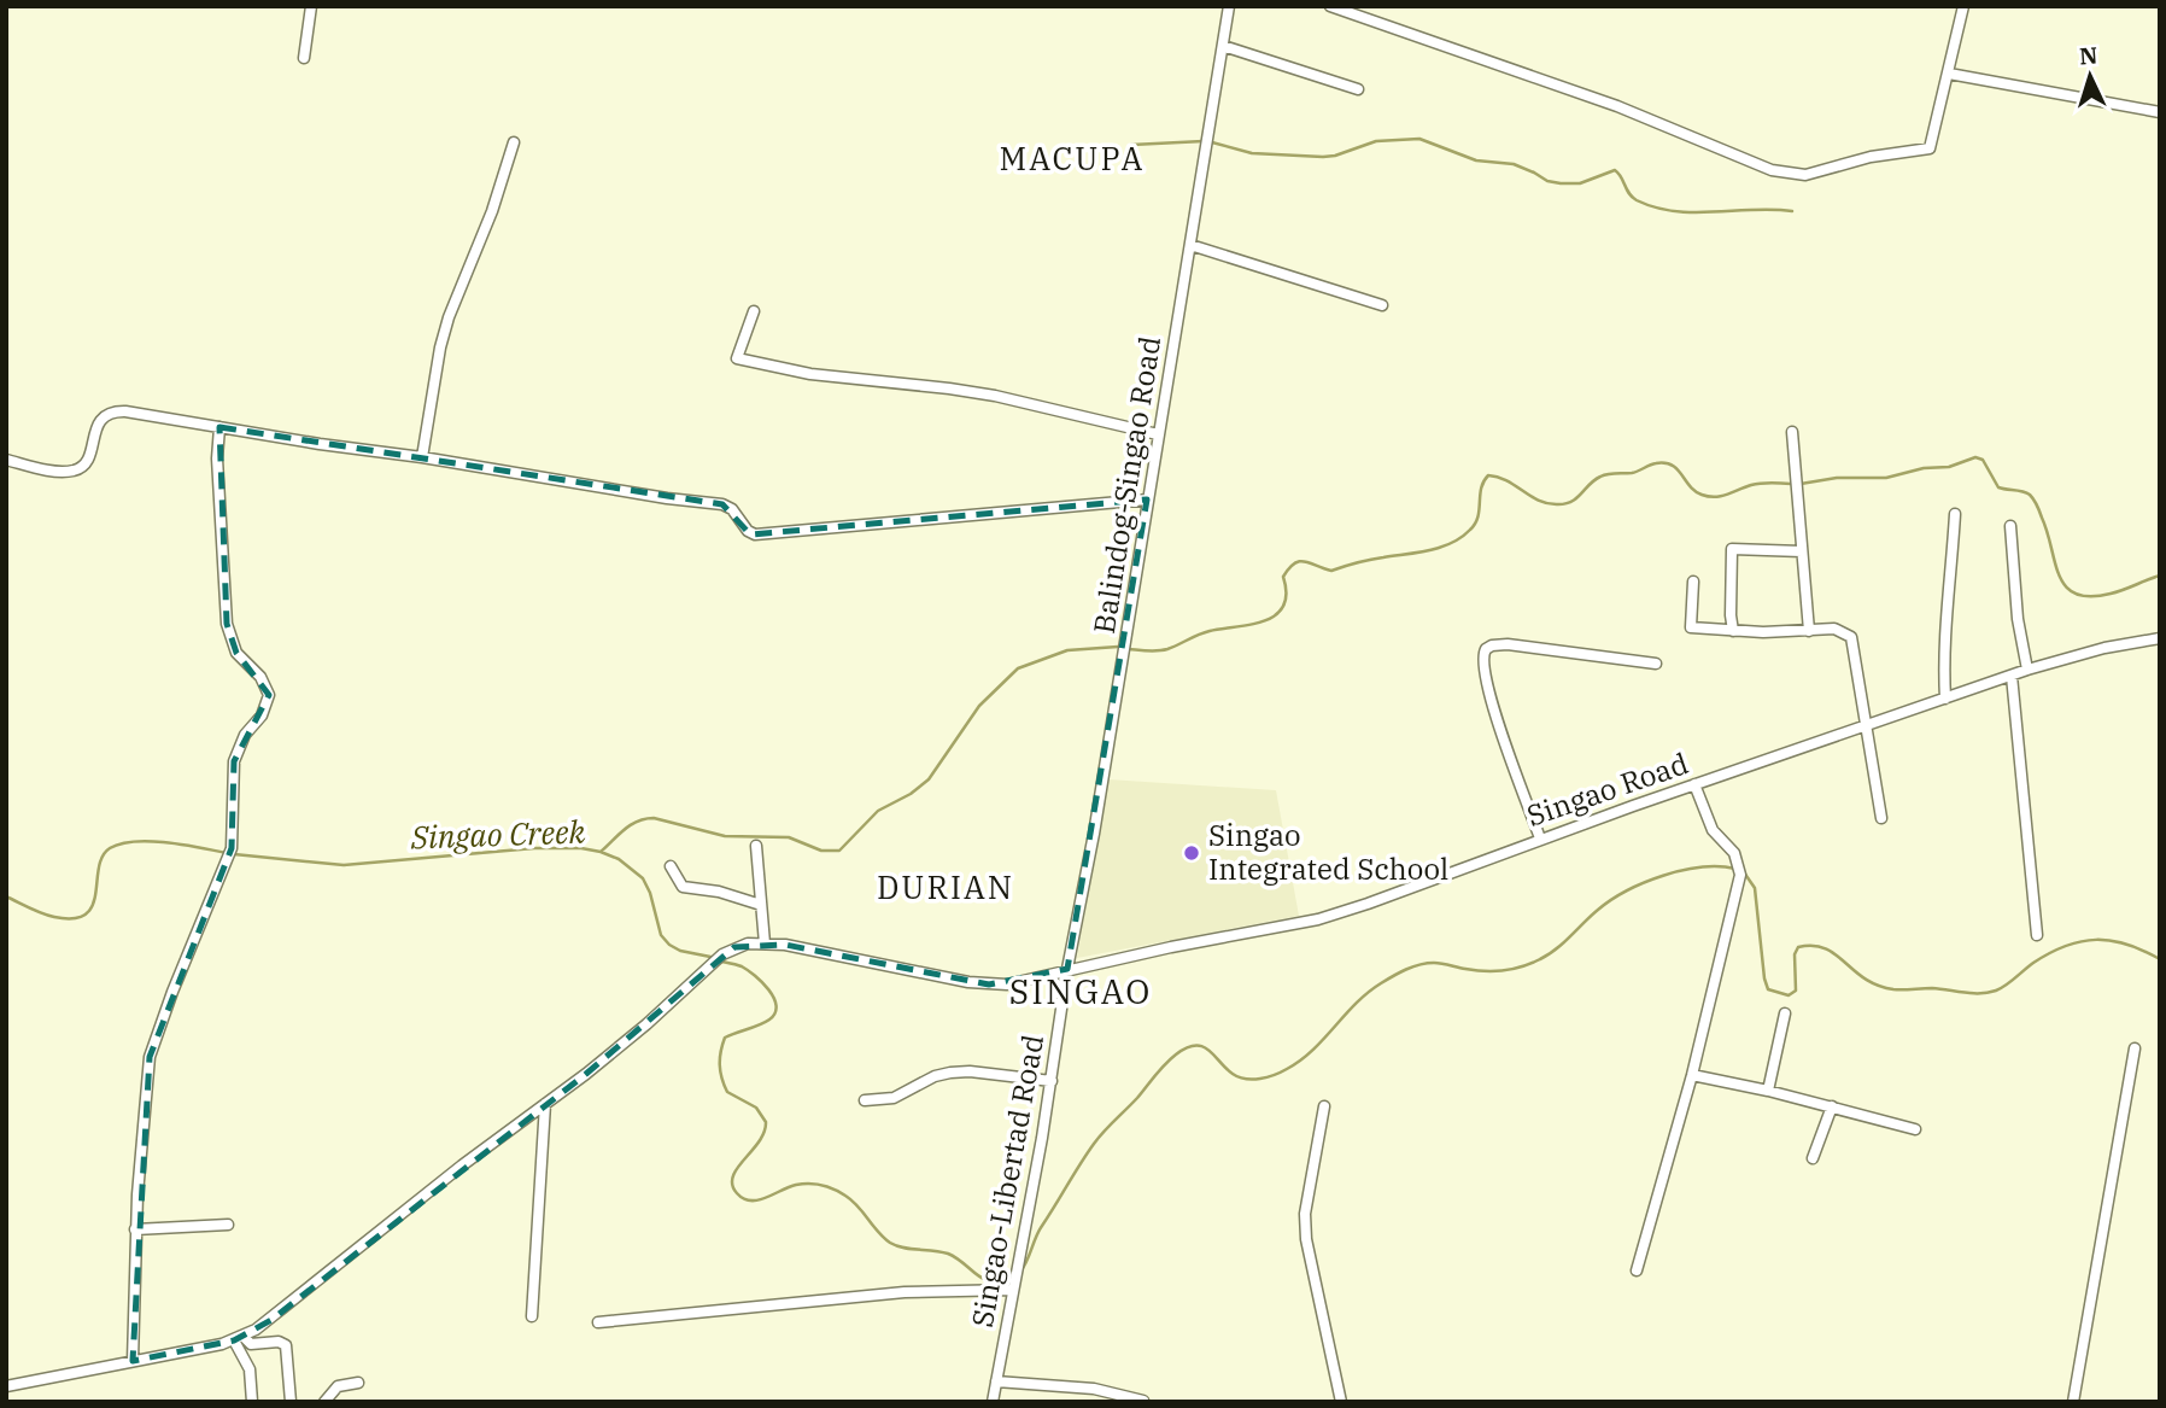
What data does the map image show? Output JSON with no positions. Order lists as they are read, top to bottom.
{
  "streets": {
    "street": ["Balindog-Singao Road", "Singao Road", "Singao-Libertad Road"]
  },
  "crossings": [
    ["Balindog-Singao Road", "Singao Road"],
    ["Balindog-Singao Road", "Singao-Libertad Road"],
    ["Singao Road", "Singao-Libertad Road"]
  ],
  "districts": ["MACUPA", "DURIAN", "SINGAO"],
  "water": ["Singao Creek"],
  "places": ["Singao Integrated School"],
  "north": "top"
}
